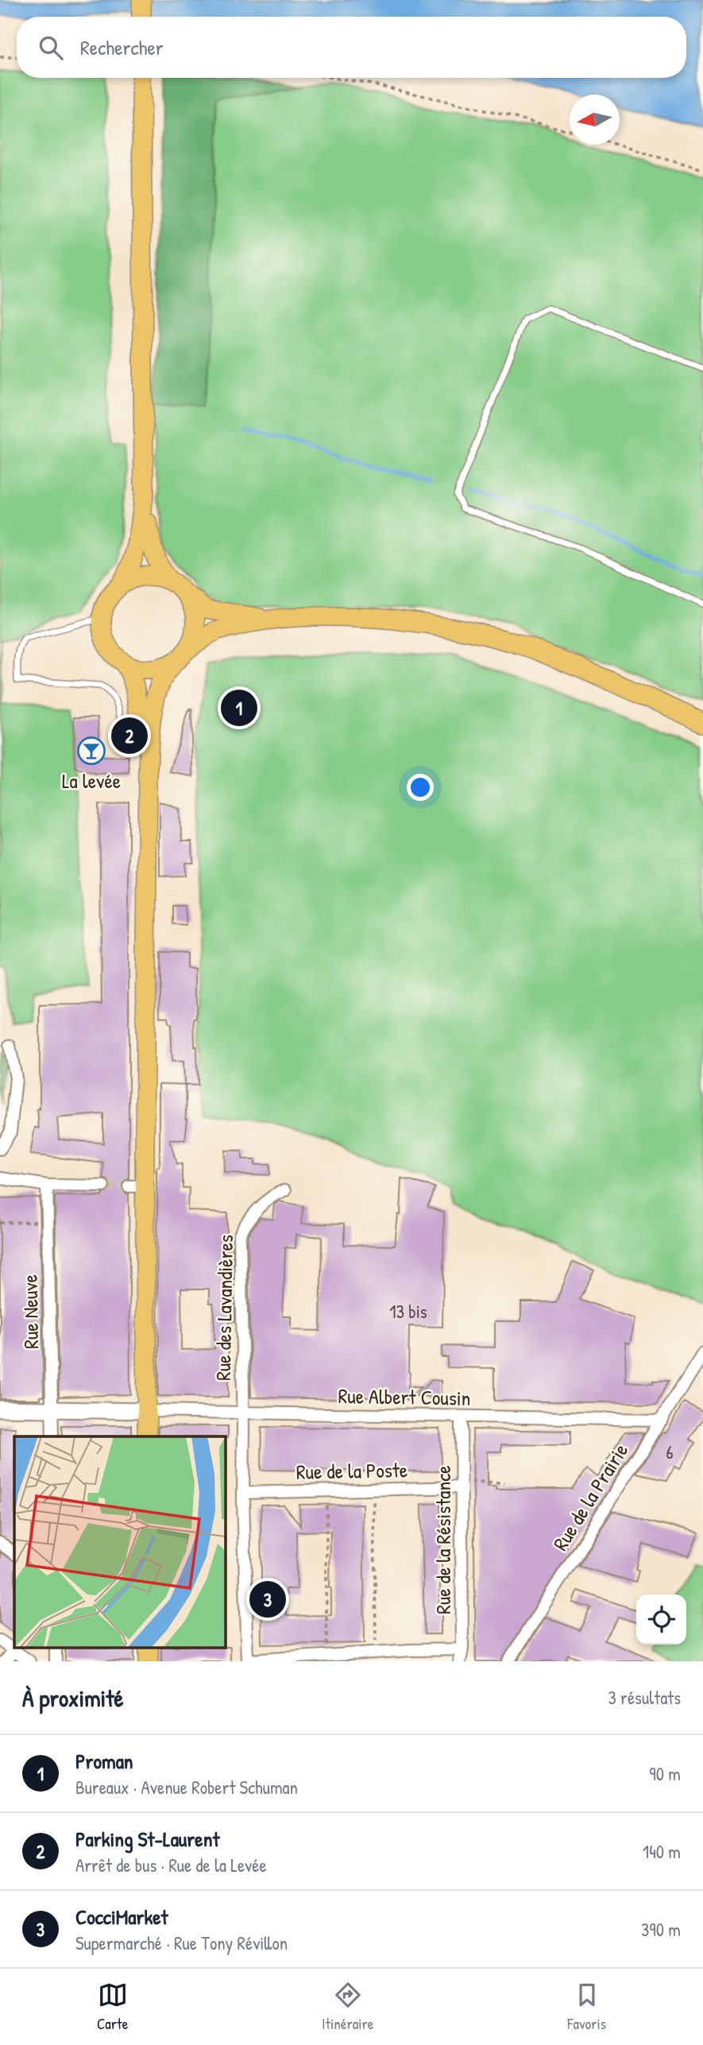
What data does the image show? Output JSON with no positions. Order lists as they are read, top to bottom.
{
  "streets": {
    "street": [
      "Rue des Lavandières",
      "Rue Neuve",
      "Rue Albert Cousin",
      "Rue de la Poste",
      "Rue de la Prairie",
      "Rue de la Résistance"
    ]
  },
  "crossings": [
    ["Rue des Lavandières", "Rue Albert Cousin"],
    ["Rue des Lavandières", "Rue de la Poste"],
    ["Rue Albert Cousin", "Rue de la Prairie"],
    ["Rue Albert Cousin", "Rue de la Résistance"],
    ["Rue de la Poste", "Rue de la Résistance"]
  ],
  "places": {
    "bar": ["La levée"]
  },
  "house_numbers": ["13 bis", "6"],
  "north": "left",
  "page": {
    "search": "Rechercher",
    "pins": ["1", "2", "3"],
    "heading": ["À proximité", "3 résultats"],
    "list": [
      {
        "mark": "1",
        "name": "Proman",
        "note": "Bureaux · Avenue Robert Schuman",
        "value": "90 m"
      },
      {
        "mark": "2",
        "name": "Parking St-Laurent",
        "note": "Arrêt de bus · Rue de la Levée",
        "value": "140 m"
      },
      {
        "mark": "3",
        "name": "CocciMarket",
        "note": "Supermarché · Rue Tony Révillon",
        "value": "390 m"
      }
    ],
    "nav": ["Carte", "Itinéraire", "Favoris"]
  }
}
